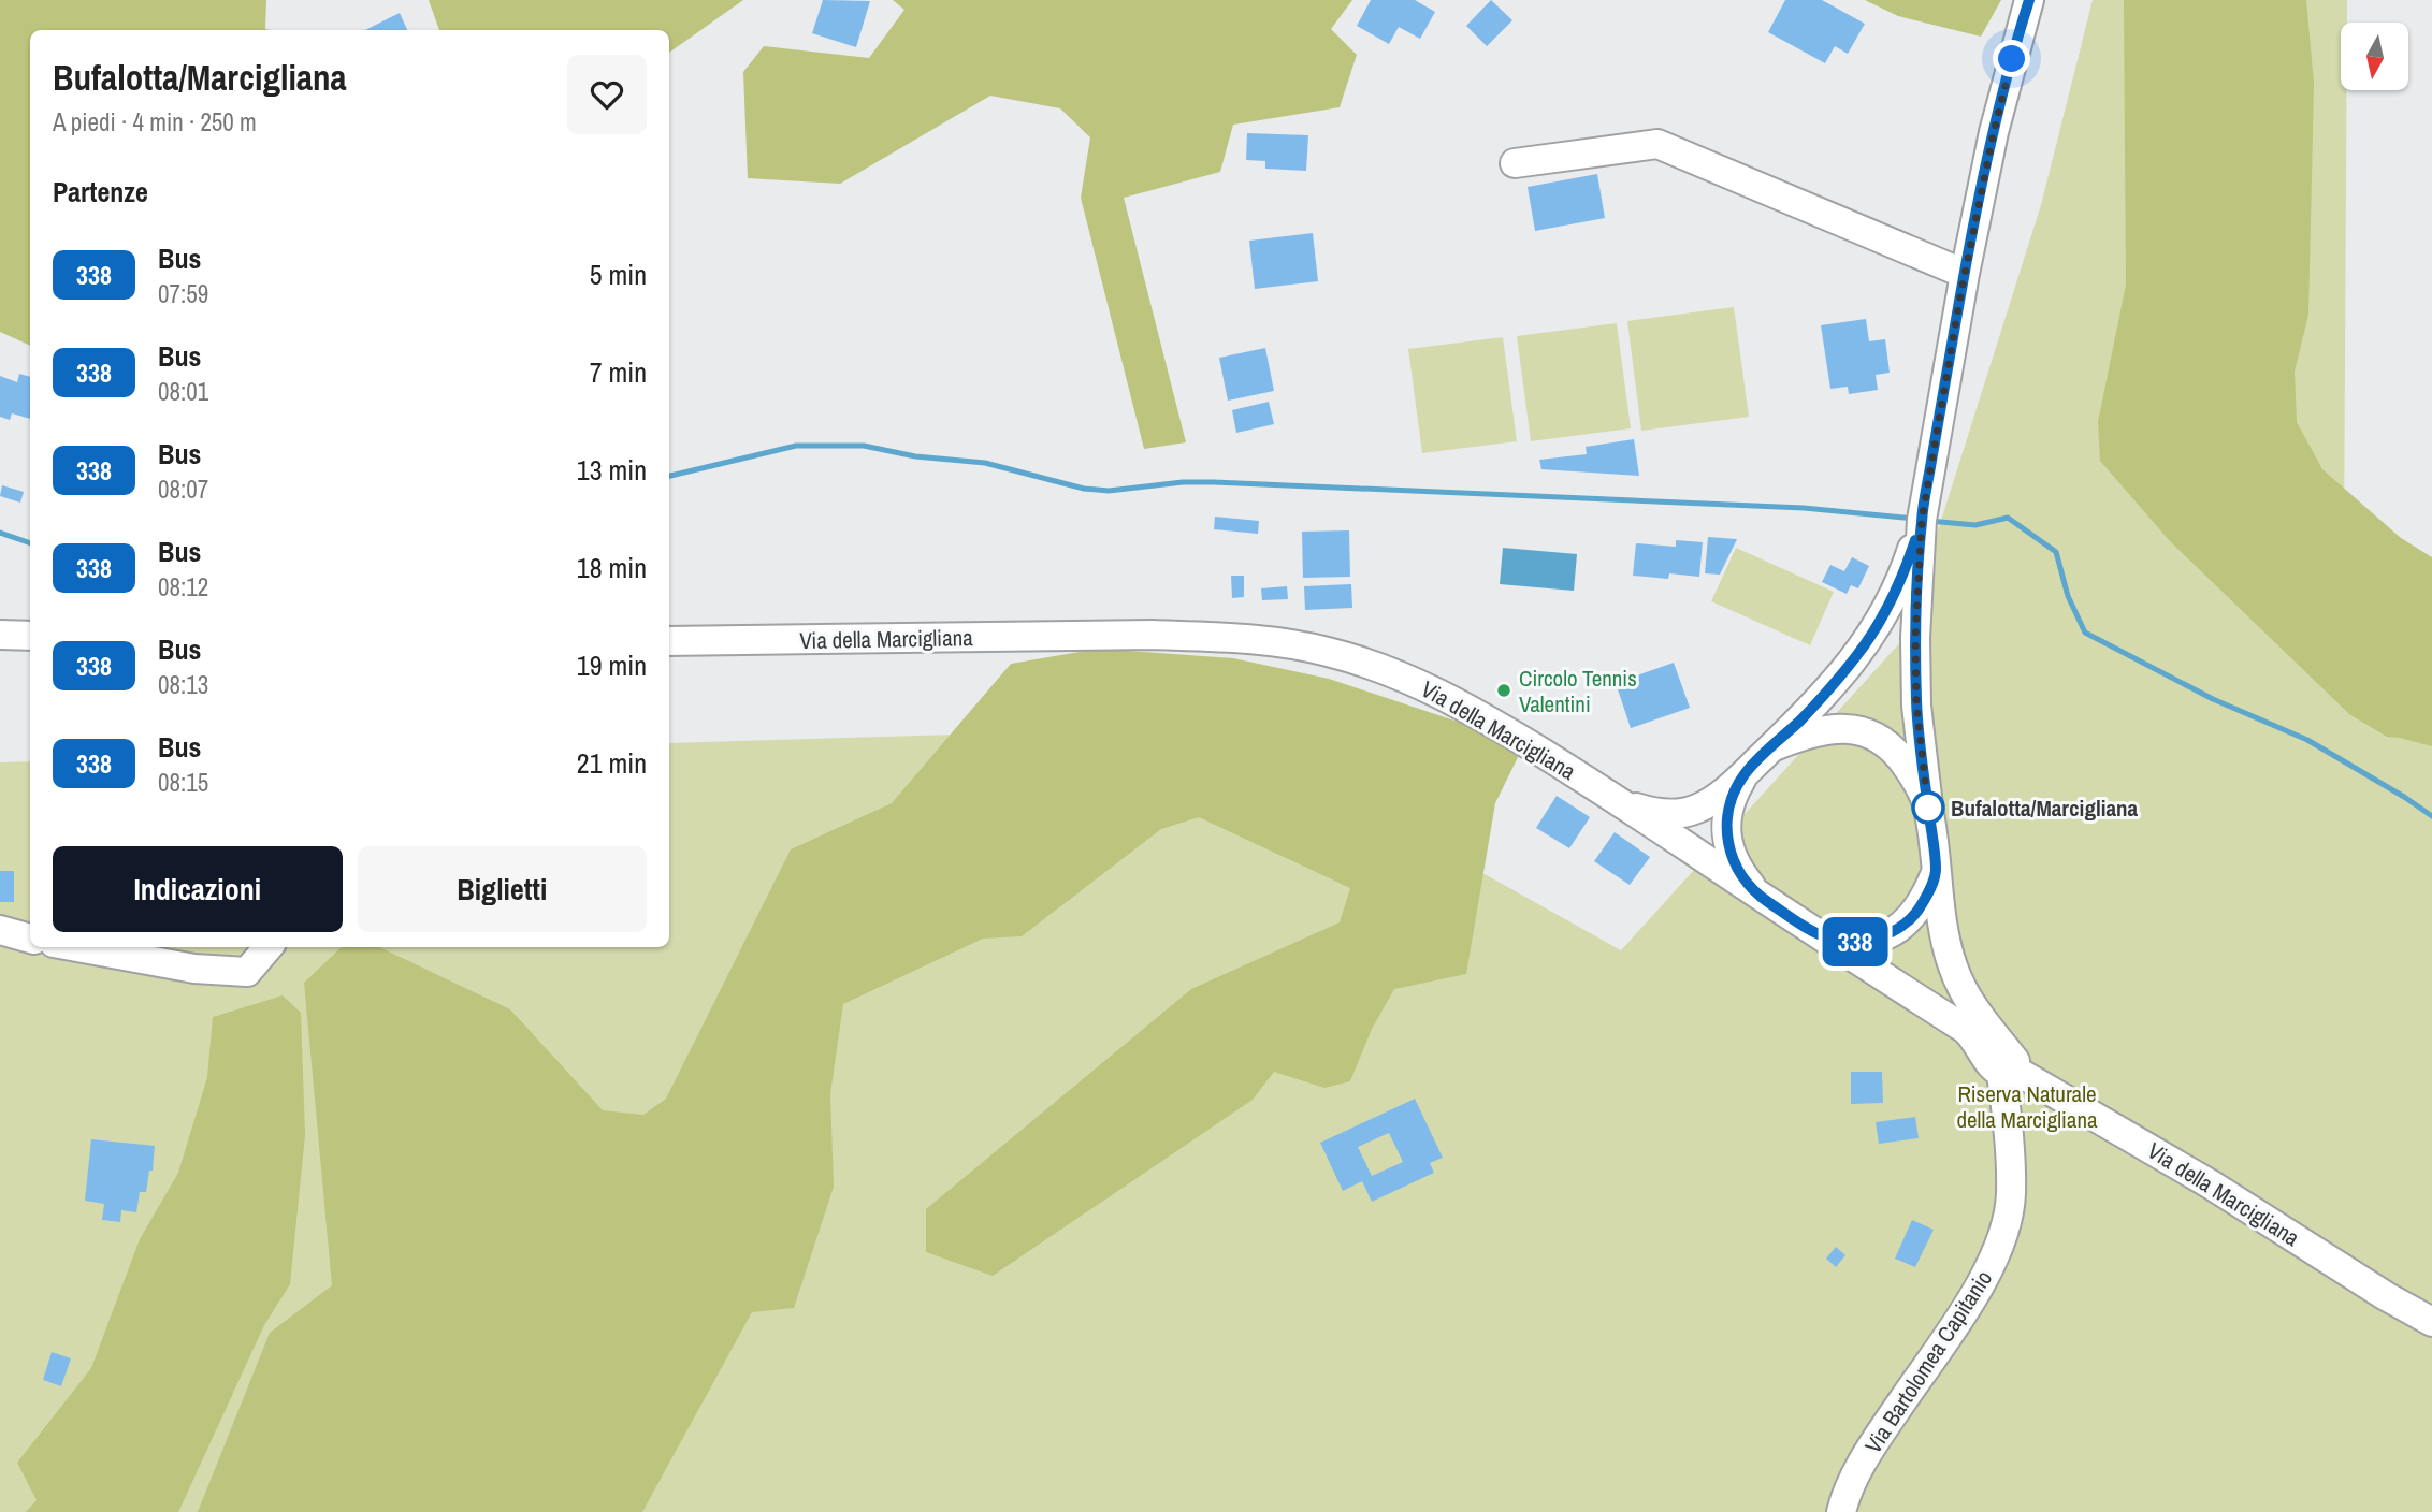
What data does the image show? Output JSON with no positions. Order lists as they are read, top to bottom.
{
  "streets": {
    "street": ["Via della Marcigliana", "Via Bartolomea Capitanio"]
  },
  "crossings": [
    ["Via della Marcigliana", "Via Bartolomea Capitanio"]
  ],
  "parks": ["Riserva Naturale della Marcigliana"],
  "places": ["Circolo Tennis Valentini", "Bufalotta/Marcigliana"],
  "lines": ["bus line 338"],
  "north": "bottom",
  "page": {
    "on_map": "338",
    "heading": [
      ["Bufalotta/Marcigliana", "A piedi · 4 min · 250 m"],
      "Partenze"
    ],
    "list": [
      {
        "mark": "338",
        "name": "Bus",
        "note": "07:59",
        "value": "5 min"
      },
      {
        "mark": "338",
        "name": "Bus",
        "note": "08:01",
        "value": "7 min"
      },
      {
        "mark": "338",
        "name": "Bus",
        "note": "08:07",
        "value": "13 min"
      },
      {
        "mark": "338",
        "name": "Bus",
        "note": "08:12",
        "value": "18 min"
      },
      {
        "mark": "338",
        "name": "Bus",
        "note": "08:13",
        "value": "19 min"
      },
      {
        "mark": "338",
        "name": "Bus",
        "note": "08:15",
        "value": "21 min"
      }
    ],
    "buttons": ["Indicazioni", "Biglietti"]
  }
}
